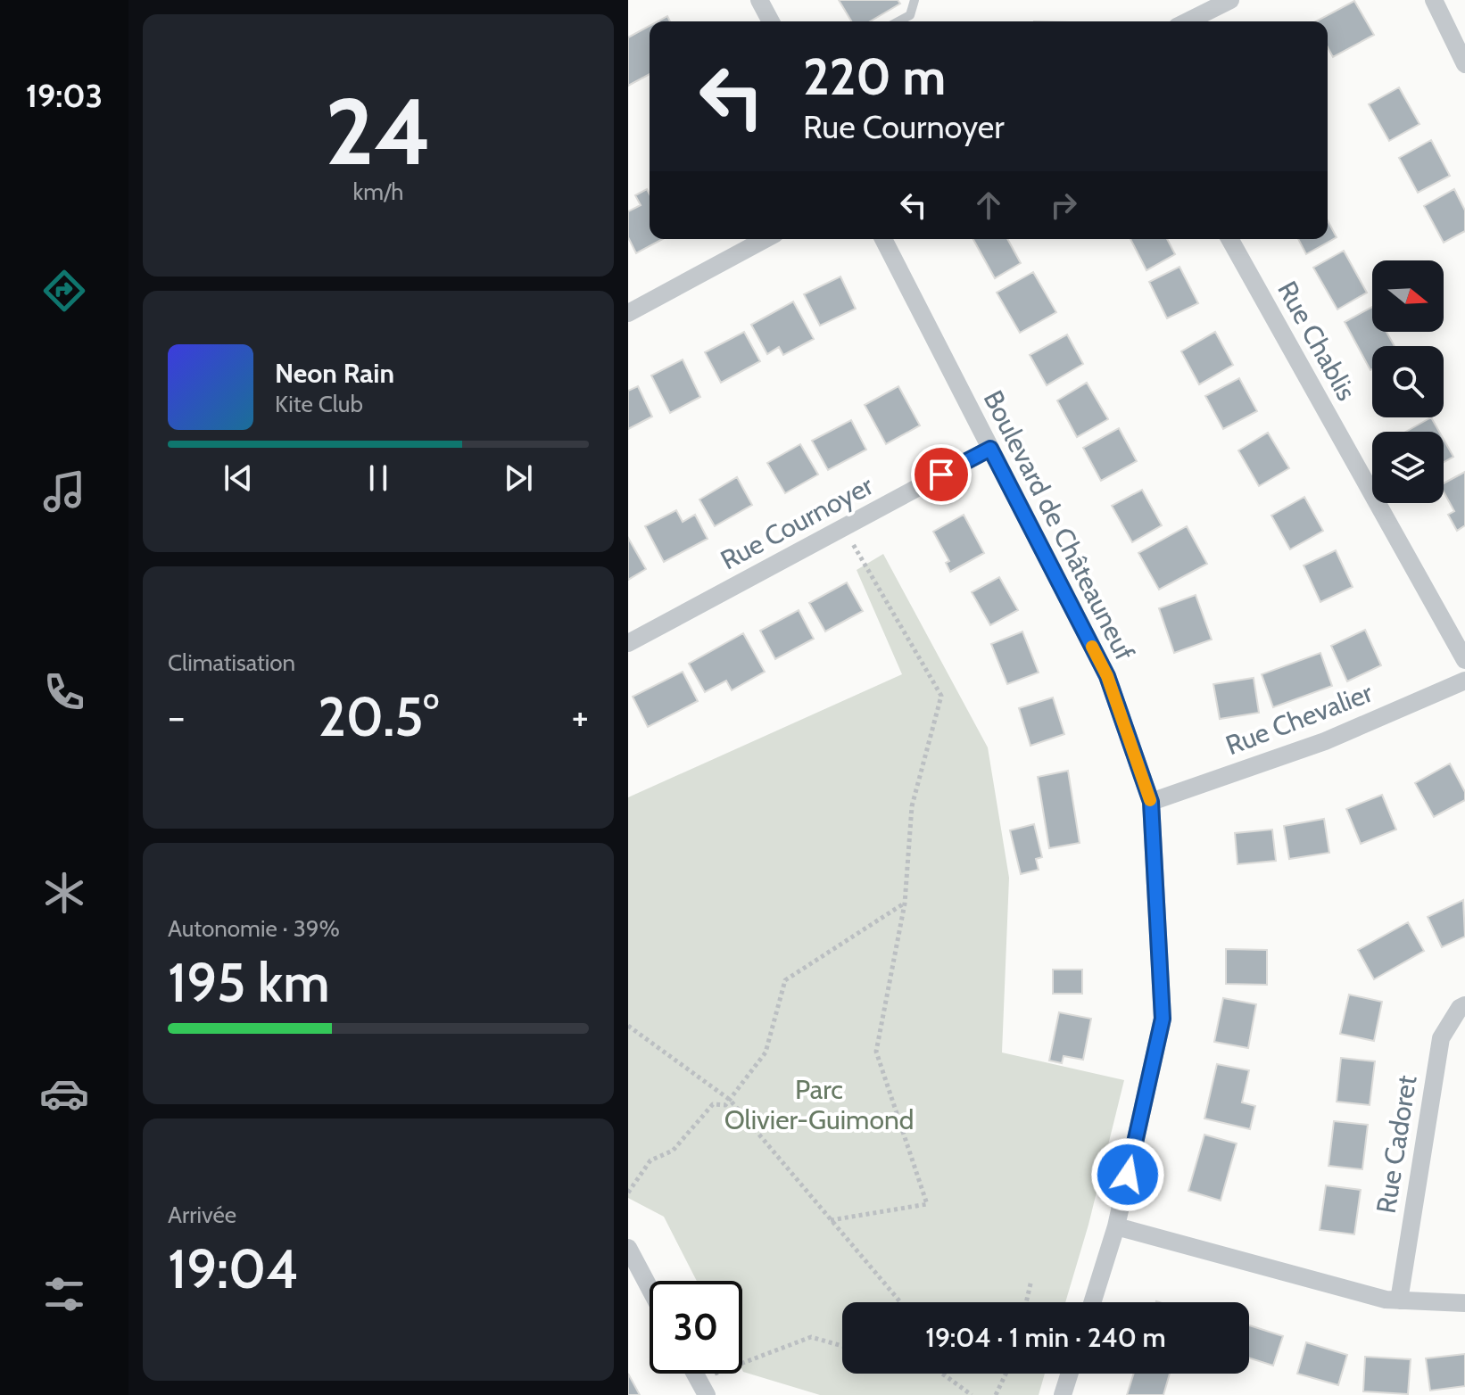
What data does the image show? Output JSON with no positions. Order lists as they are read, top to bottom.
{
  "streets": {
    "street": [
      "Rue Chablis",
      "Rue Cournoyer",
      "Boulevard de Châteauneuf",
      "Rue Chevalier",
      "Rue Cadoret"
    ]
  },
  "crossings": [
    ["Rue Cournoyer", "Boulevard de Châteauneuf"],
    ["Boulevard de Châteauneuf", "Rue Chevalier"]
  ],
  "parks": ["Parc Olivier-Guimond"],
  "north": "right",
  "page": {
    "tabs": "19:03",
    "tile": [
      ["24", "km/h"],
      "Climatisation",
      ["Autonomie · 39%", "195 km"],
      ["Arrivée", "19:04"]
    ],
    "turn": ["220 m", "Rue Cournoyer"],
    "song": ["Neon Rain", "Kite Club"],
    "heat": ["−", "20.5°", "+"],
    "limit": "30",
    "trip": "19:04 · 1 min · 240 m"
  }
}
